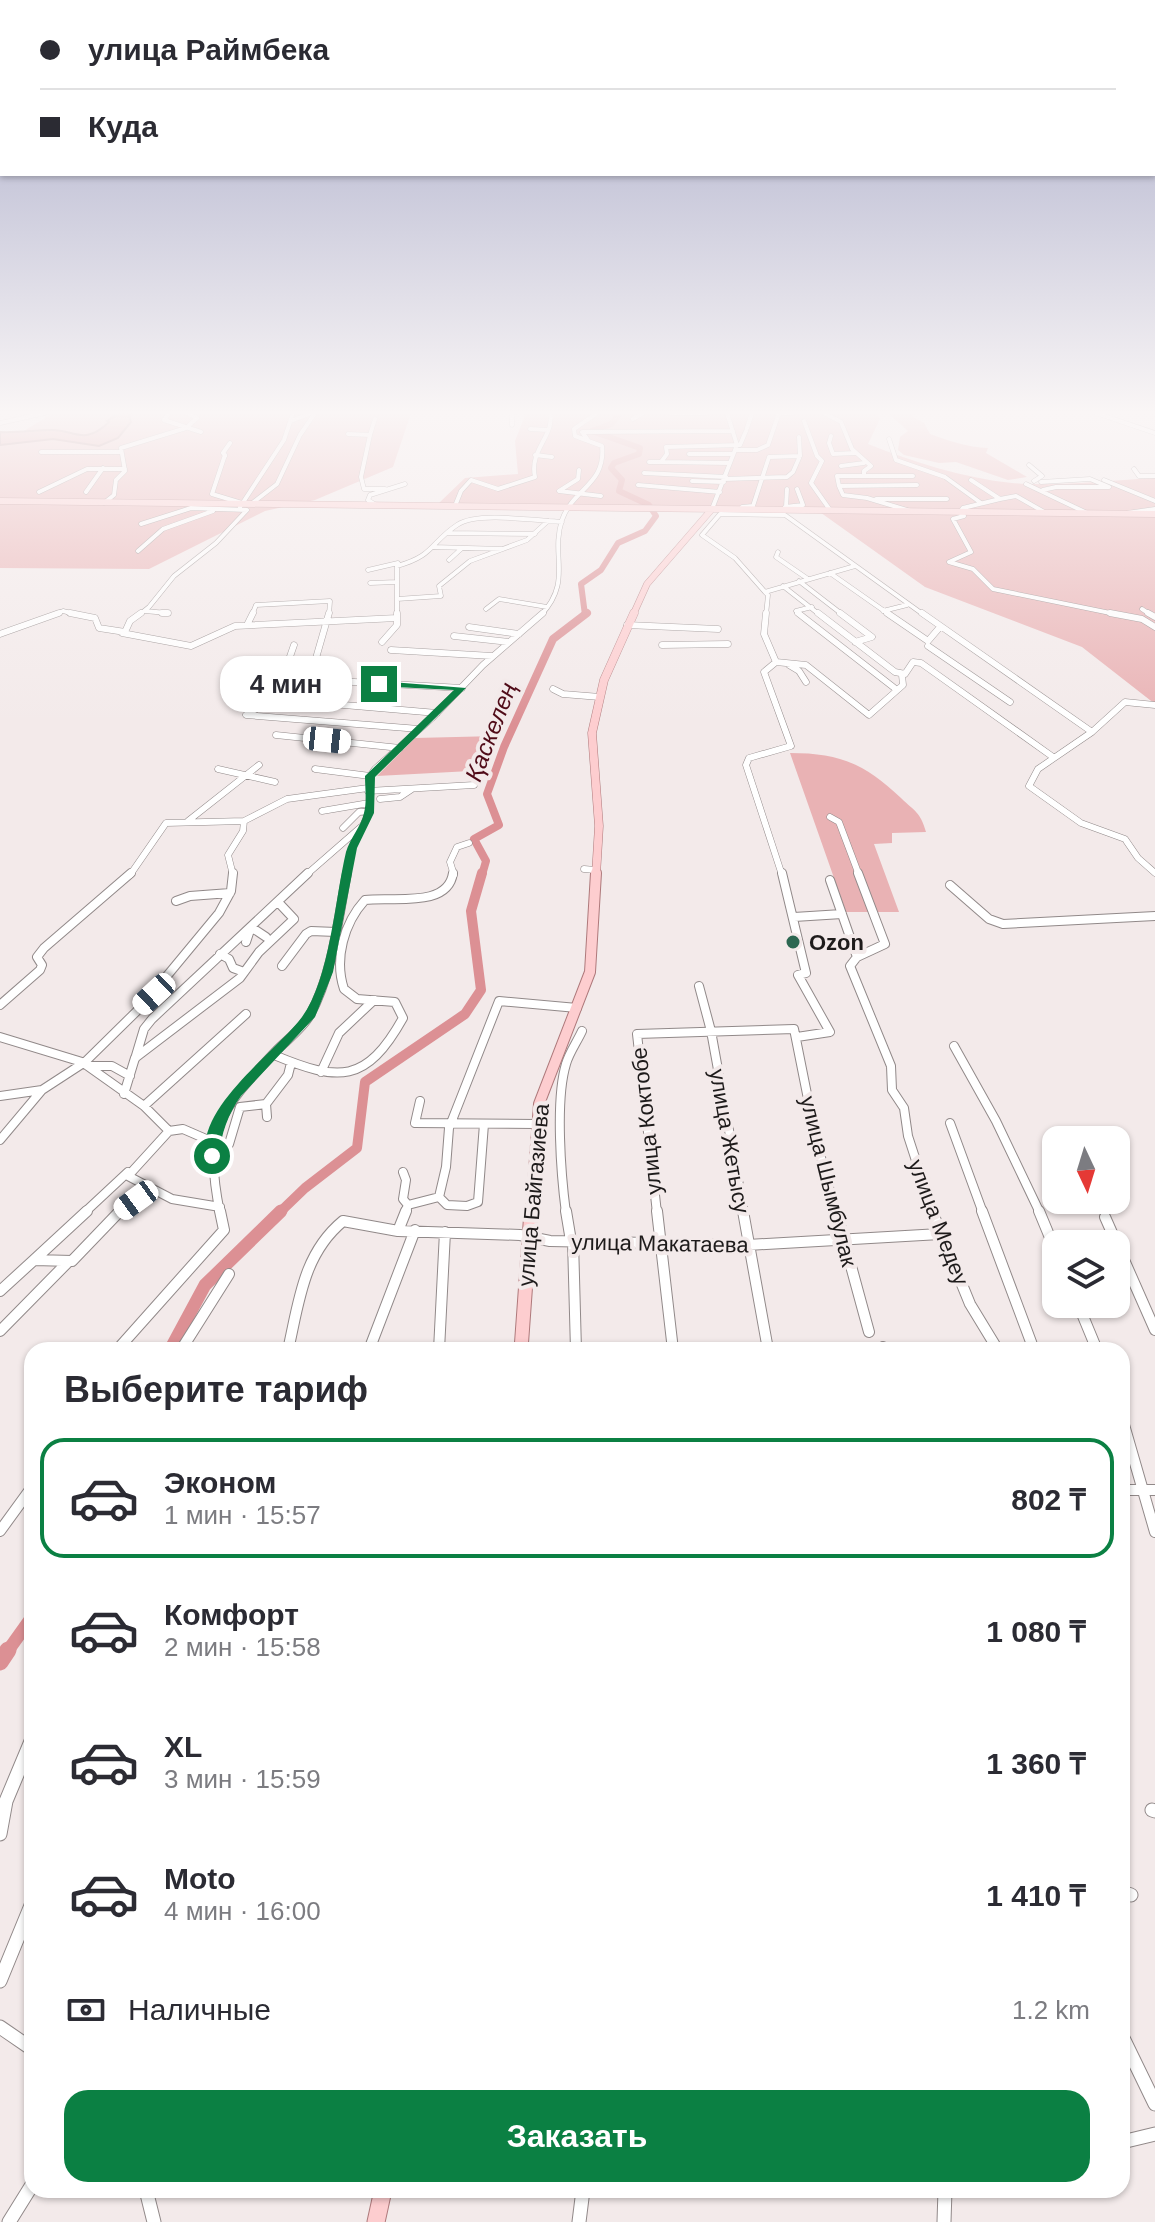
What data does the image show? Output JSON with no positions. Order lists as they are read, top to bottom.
{
  "streets": {
    "main road": ["улица Байгазиева"],
    "street": [
      "улица Коктобе",
      "улица Жетысу",
      "улица Шымбулак",
      "улица Медеу",
      "улица Макатаева"
    ]
  },
  "crossings": [
    ["улица Коктобе", "улица Жетысу"],
    ["улица Коктобе", "улица Макатаева"],
    ["улица Жетысу", "улица Макатаева"],
    ["улица Шымбулак", "улица Макатаева"],
    ["улица Байгазиева", "улица Макатаева"],
    ["улица Медеу", "улица Макатаева"]
  ],
  "water": ["Қаскелең"],
  "places": ["Ozon"],
  "north": "bottom",
  "page": {
    "banner": ["улица Раймбека", "Куда"],
    "bubble": "4 мин",
    "heading": "Выберите тариф",
    "list": [
      {
        "name": "Эконом",
        "note": "1 мин · 15:57",
        "value": "802 ₸"
      },
      {
        "name": "Комфорт",
        "note": "2 мин · 15:58",
        "value": "1 080 ₸"
      },
      {
        "name": "XL",
        "note": "3 мин · 15:59",
        "value": "1 360 ₸"
      },
      {
        "name": "Moto",
        "note": "4 мин · 16:00",
        "value": "1 410 ₸"
      }
    ],
    "pay": ["Наличные", "1.2 km"],
    "buttons": "Заказать"
  }
}
